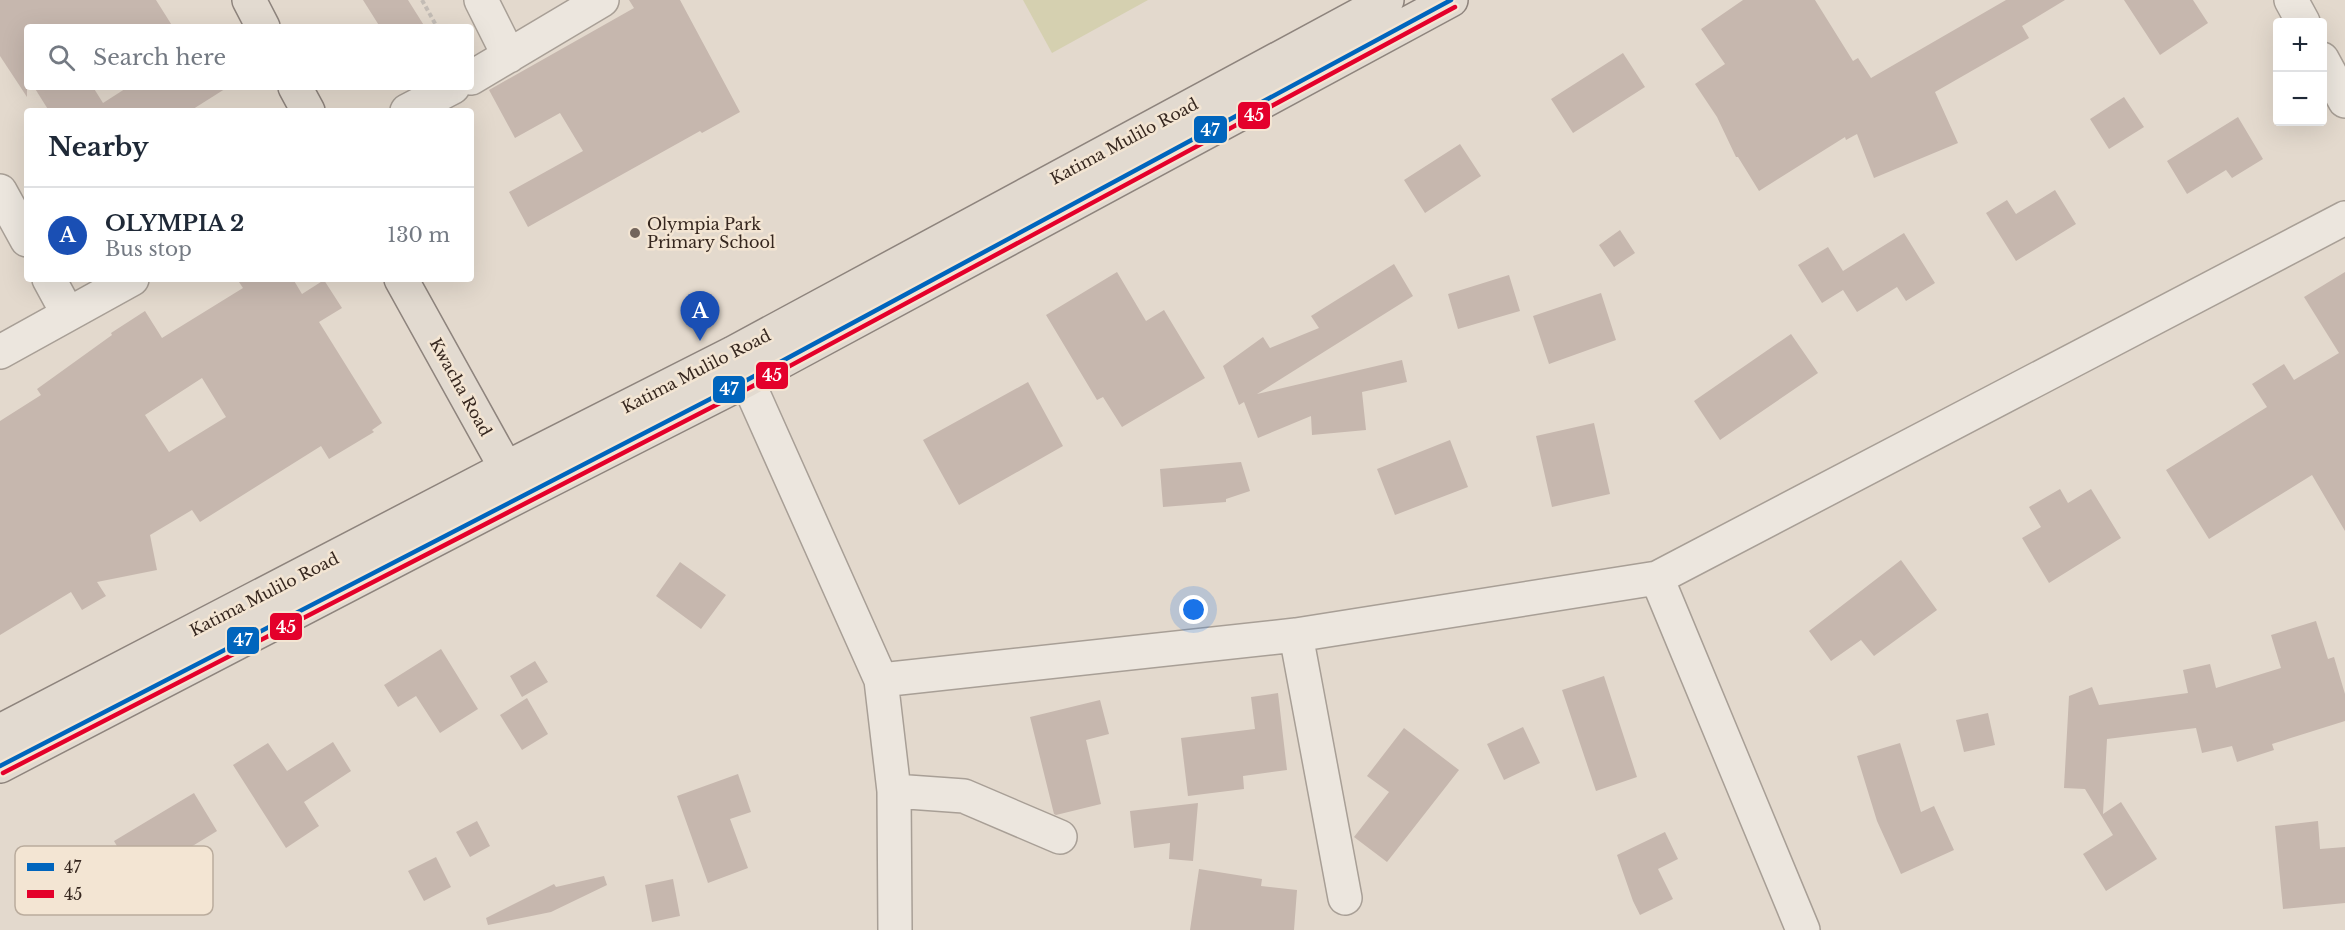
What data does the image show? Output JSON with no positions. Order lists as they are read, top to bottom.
{
  "streets": {
    "main road": ["Katima Mulilo Road", "Kwacha Road"]
  },
  "crossings": [
    ["Katima Mulilo Road", "Kwacha Road"]
  ],
  "places": ["Olympia Park Primary School"],
  "lines": ["transit line 47", "transit line 45"],
  "legend": ["47", "45"],
  "page": {
    "map_buttons": ["+", "−"],
    "search": "Search here",
    "heading": "Nearby",
    "list": [
      {
        "mark": "A",
        "name": "OLYMPIA 2",
        "note": "Bus stop",
        "value": "130 m"
      }
    ],
    "pins": "A"
  }
}
